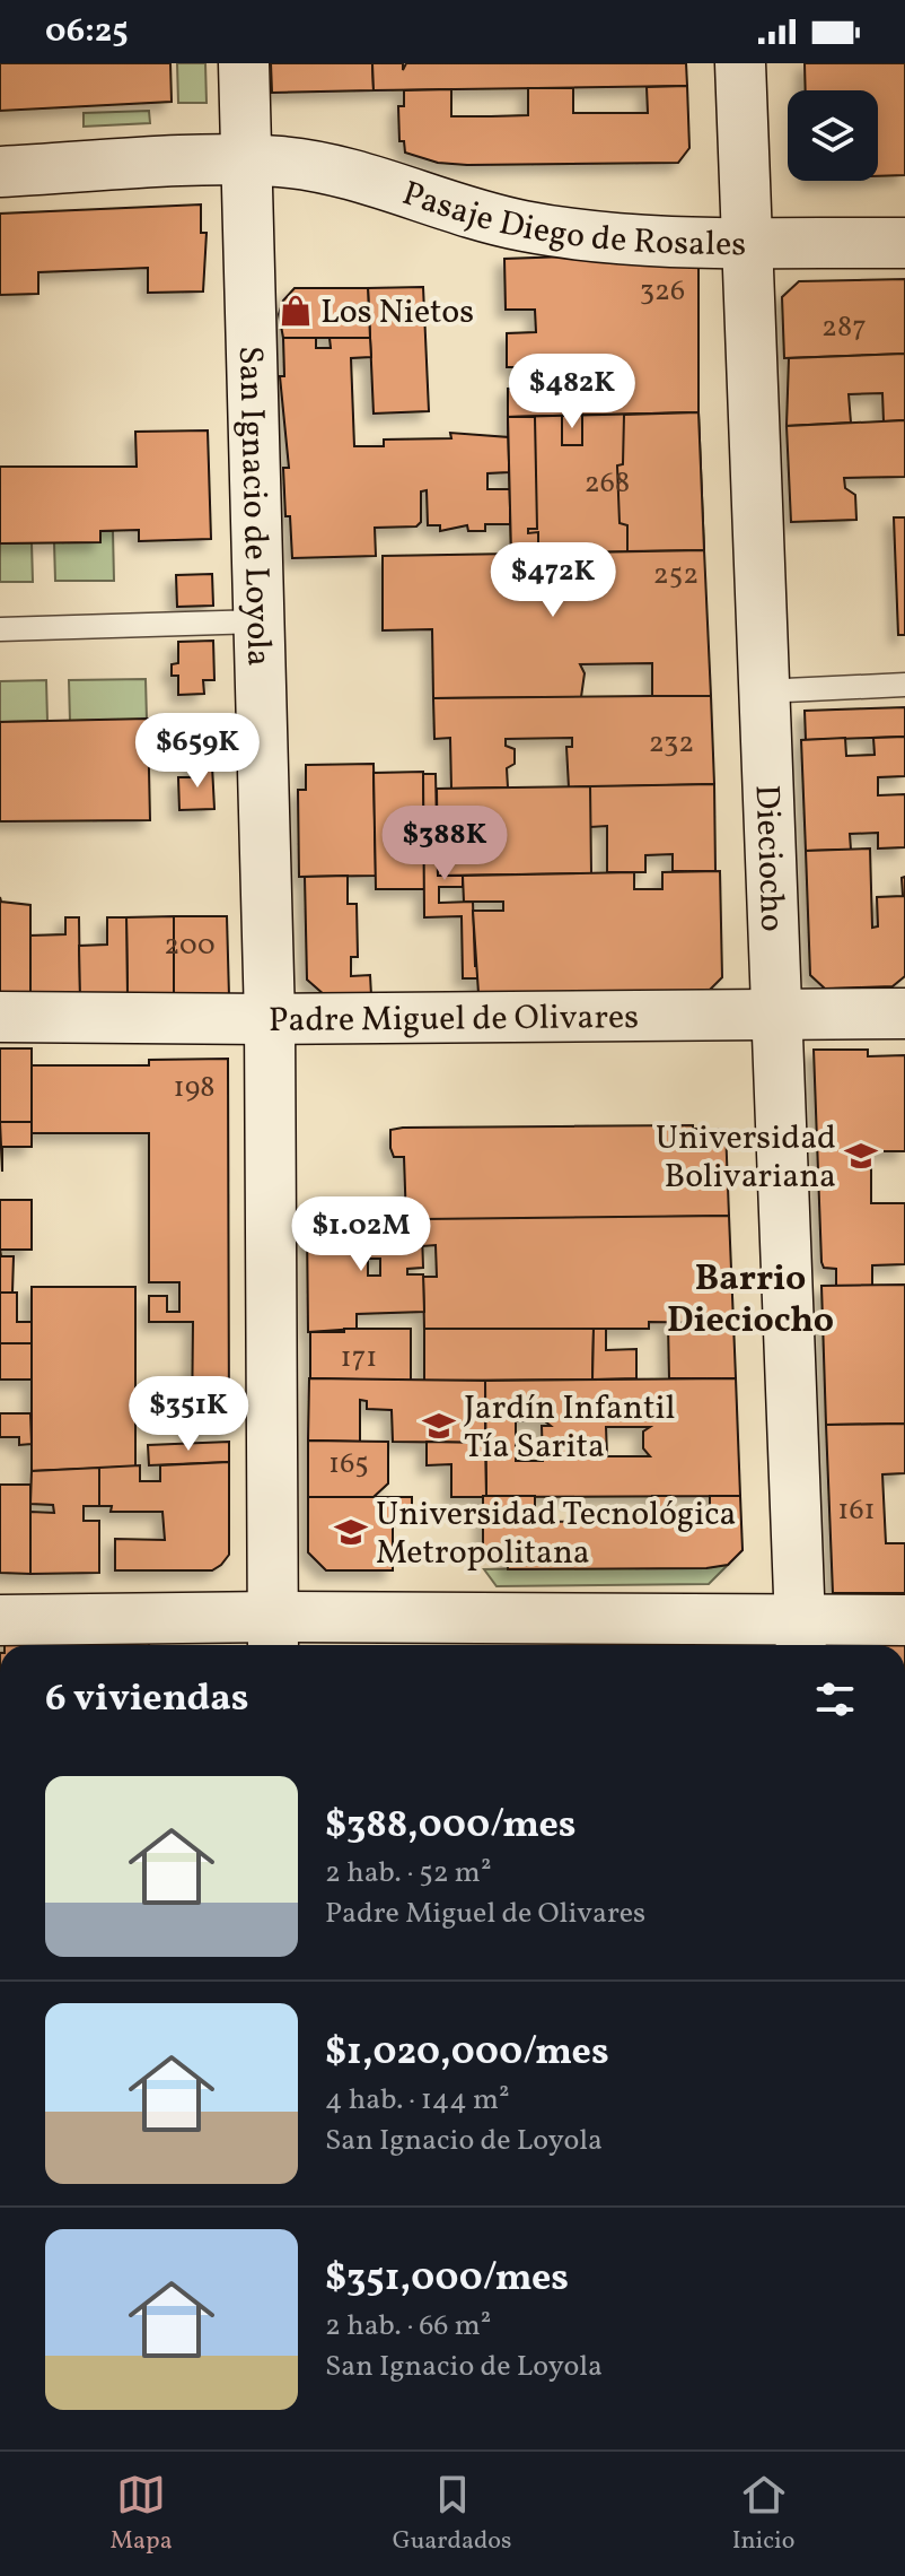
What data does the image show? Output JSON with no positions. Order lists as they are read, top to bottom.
{
  "streets": {
    "street": [
      "Pasaje Diego de Rosales",
      "San Ignacio de Loyola",
      "Dieciocho",
      "Padre Miguel de Olivares"
    ]
  },
  "crossings": [
    ["Pasaje Diego de Rosales", "San Ignacio de Loyola"],
    ["Pasaje Diego de Rosales", "Dieciocho"],
    ["San Ignacio de Loyola", "Padre Miguel de Olivares"],
    ["Dieciocho", "Padre Miguel de Olivares"]
  ],
  "districts": ["Barrio Dieciocho"],
  "places": {
    "shop": ["Los Nietos"],
    "school or university": ["Universidad Bolivariana", "Jardín Infantil Tía Sarita", "Universidad Tecnológica Metropolitana"]
  },
  "house_numbers": [
    "326",
    "287",
    "268",
    "252",
    "232",
    "200",
    "198",
    "171",
    "165",
    "161"
  ],
  "page": {
    "status": "06:25",
    "price": [
      "$482K",
      "$472K",
      "$659K",
      "$388K",
      "$1.02M",
      "$351K"
    ],
    "heading": "6 viviendas",
    "list": [
      {
        "name": "$388,000/mes",
        "note": "2 hab. · 52 m² · Padre Miguel de Olivares"
      },
      {
        "name": "$1,020,000/mes",
        "note": "4 hab. · 144 m² · San Ignacio de Loyola"
      },
      {
        "name": "$351,000/mes",
        "note": "2 hab. · 66 m² · San Ignacio de Loyola"
      }
    ],
    "tabs": ["Mapa", "Guardados", "Inicio"]
  }
}
